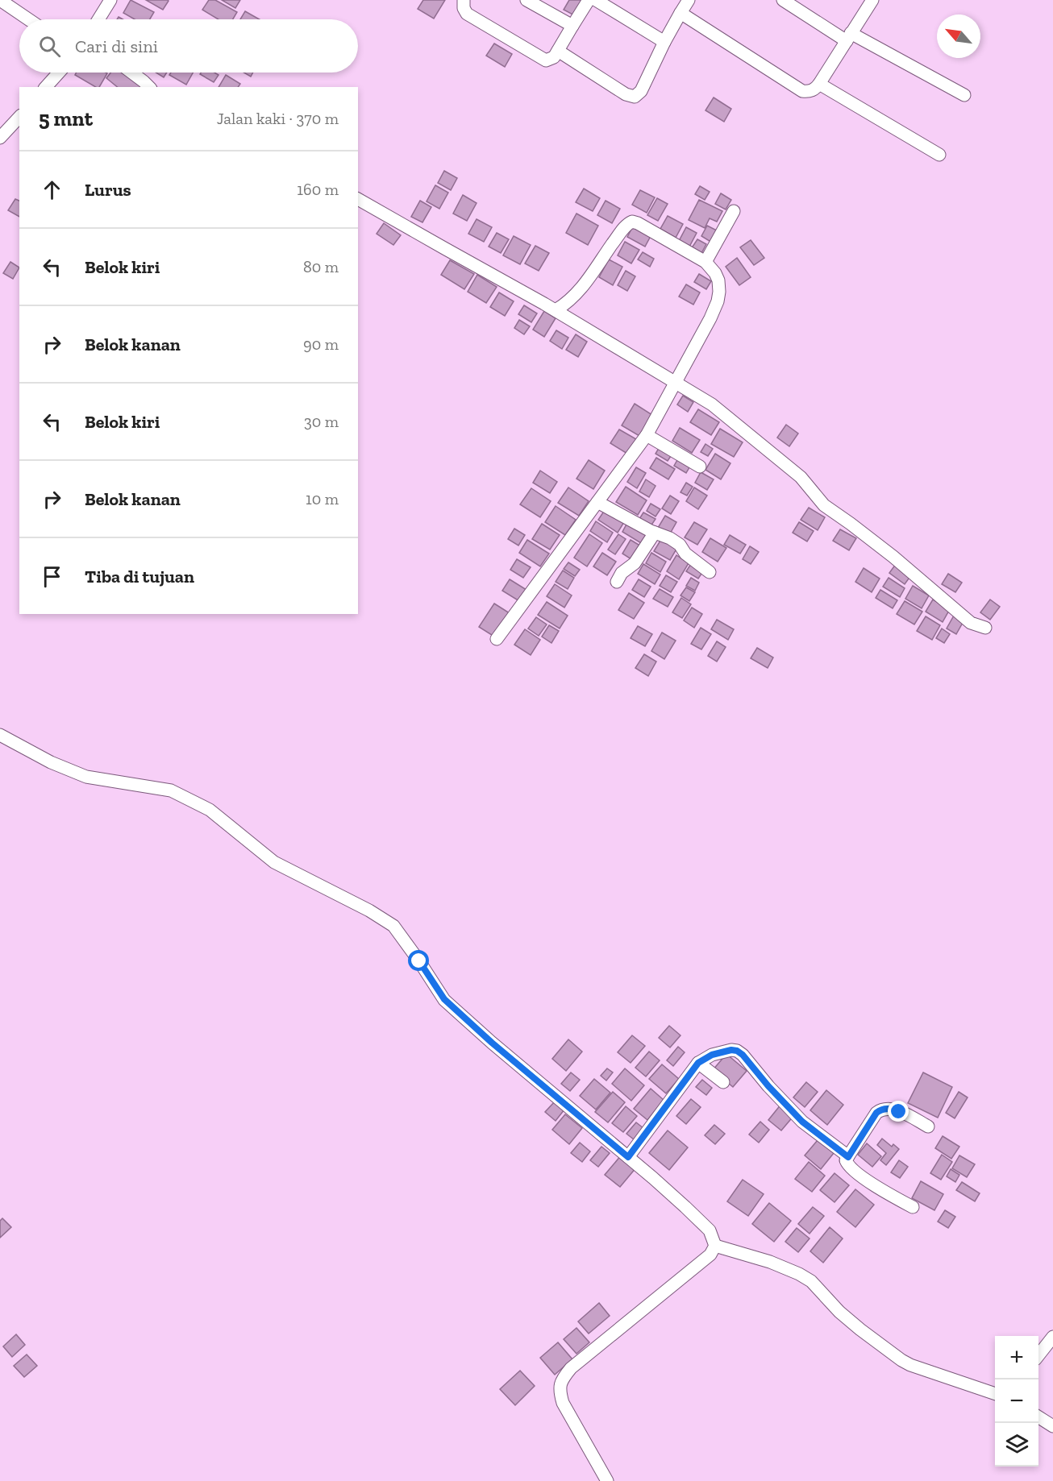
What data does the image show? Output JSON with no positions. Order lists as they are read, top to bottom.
{
  "north": "top left",
  "page": {
    "search": "Cari di sini",
    "heading": ["5 mnt", "Jalan kaki · 370 m"],
    "list": [
      ["Lurus", "160 m"],
      ["Belok kiri", "80 m"],
      ["Belok kanan", "90 m"],
      ["Belok kiri", "30 m"],
      ["Belok kanan", "10 m"],
      "Tiba di tujuan"
    ],
    "map_buttons": ["+", "−"]
  }
}
